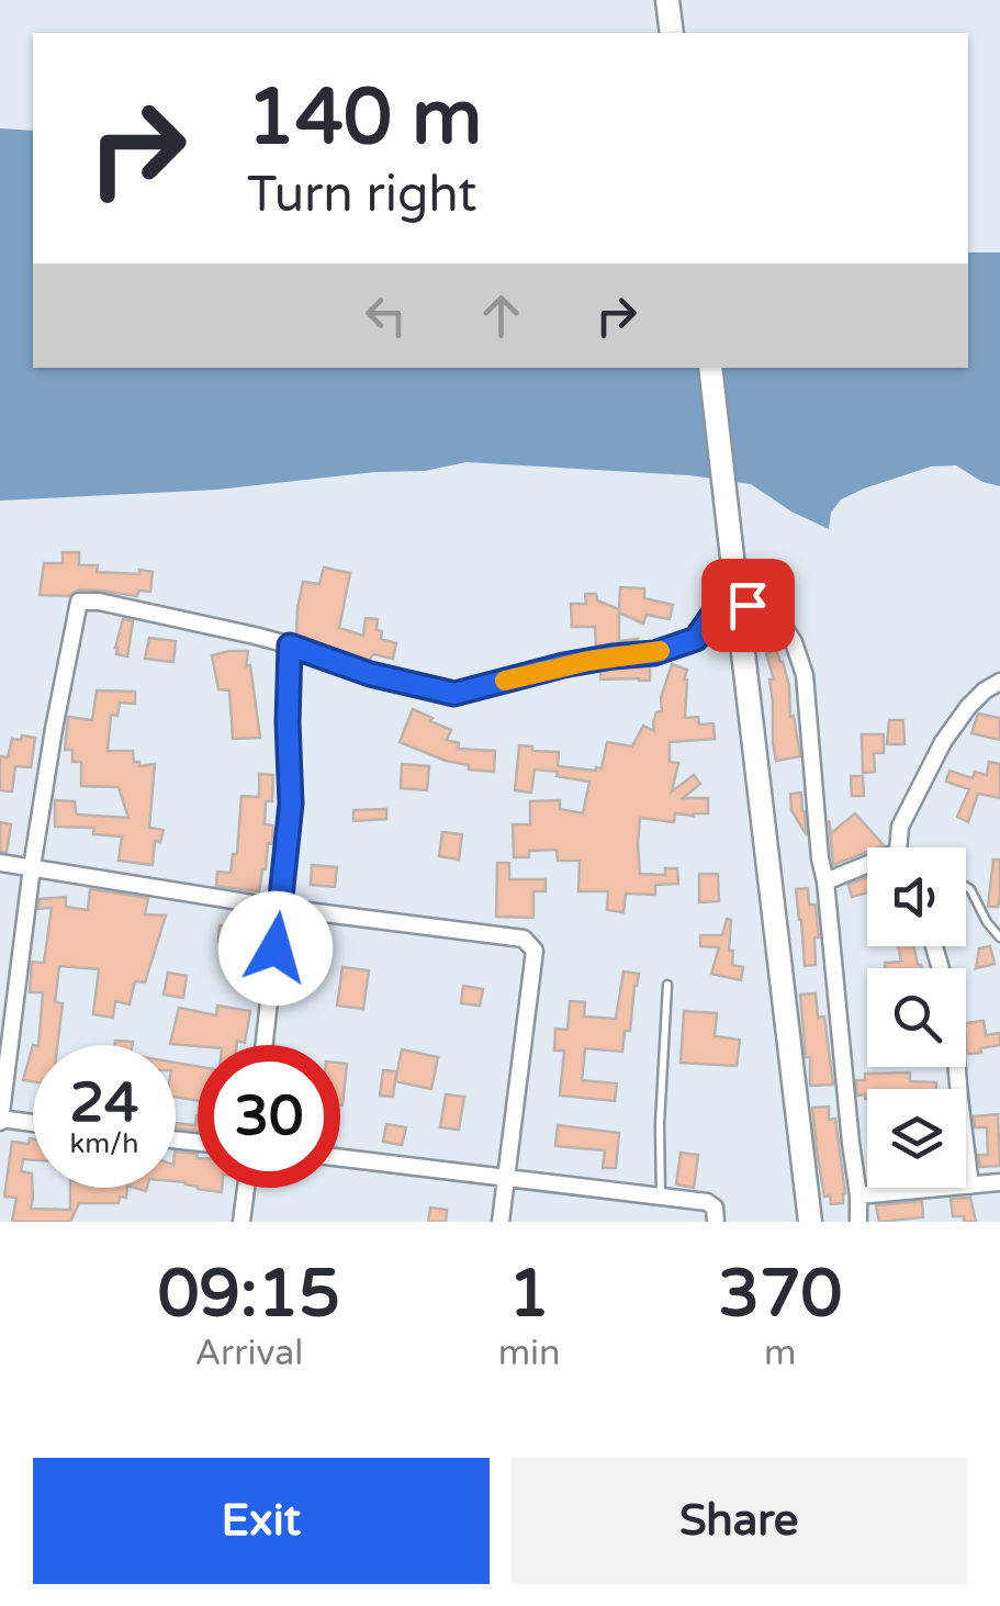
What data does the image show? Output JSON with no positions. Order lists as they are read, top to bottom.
{
  "page": {
    "turn": ["140 m", "Turn right"],
    "speed": "24 km/h",
    "limit": "30",
    "eta": [
      "09:15",
      "Arrival",
      "1",
      "min",
      "370",
      "m"
    ],
    "buttons": ["Exit", "Share"]
  }
}
